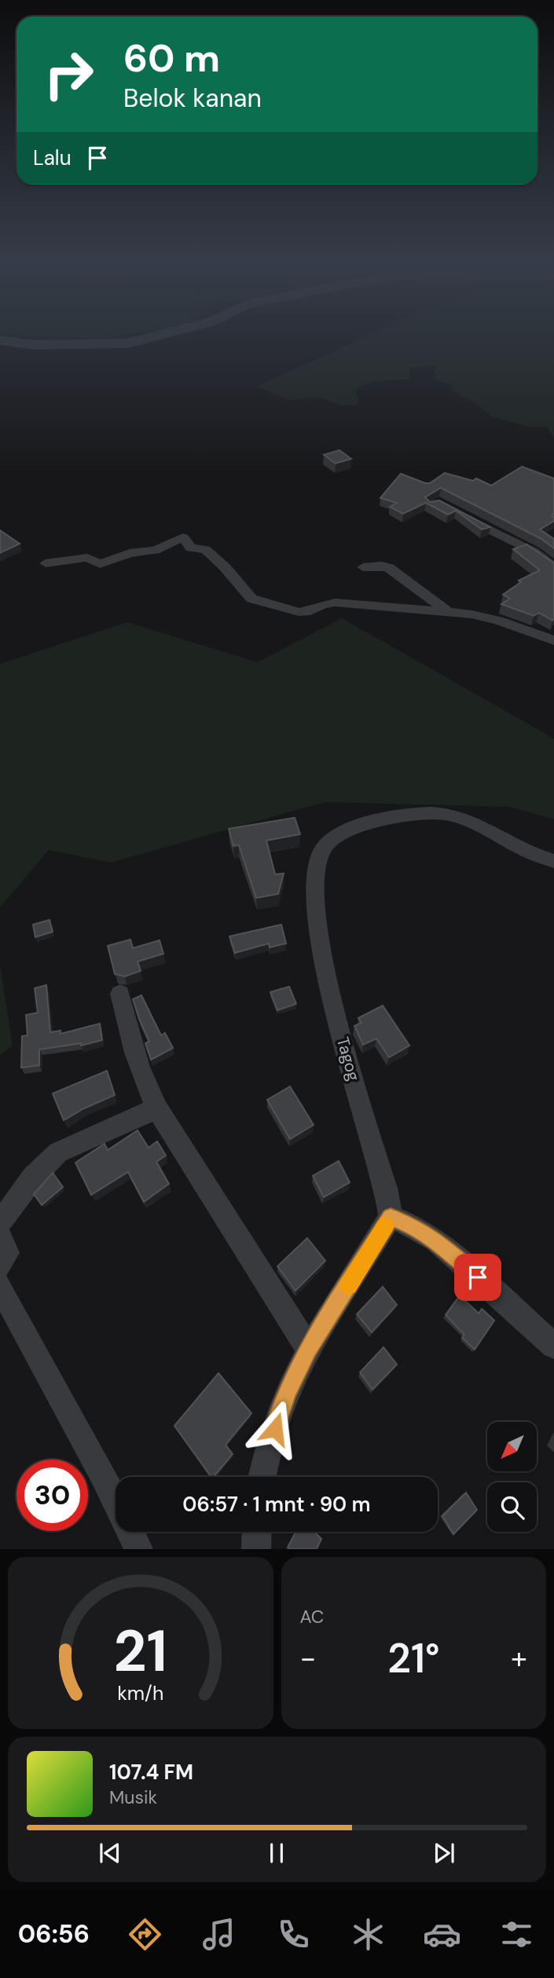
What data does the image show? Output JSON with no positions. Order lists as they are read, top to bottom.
{
  "streets": {
    "street": ["Tagog"]
  },
  "north": "bottom left",
  "page": {
    "turn": ["60 m", "Belok kanan"],
    "then": "Lalu",
    "limit": "30",
    "trip": "06:57 · 1 mnt · 90 m",
    "tile": "AC",
    "heat": ["−", "21°", "+"],
    "song": ["107.4 FM", "Musik"],
    "tabs": "06:56",
    "gauge": ["21", "km/h"]
  }
}
